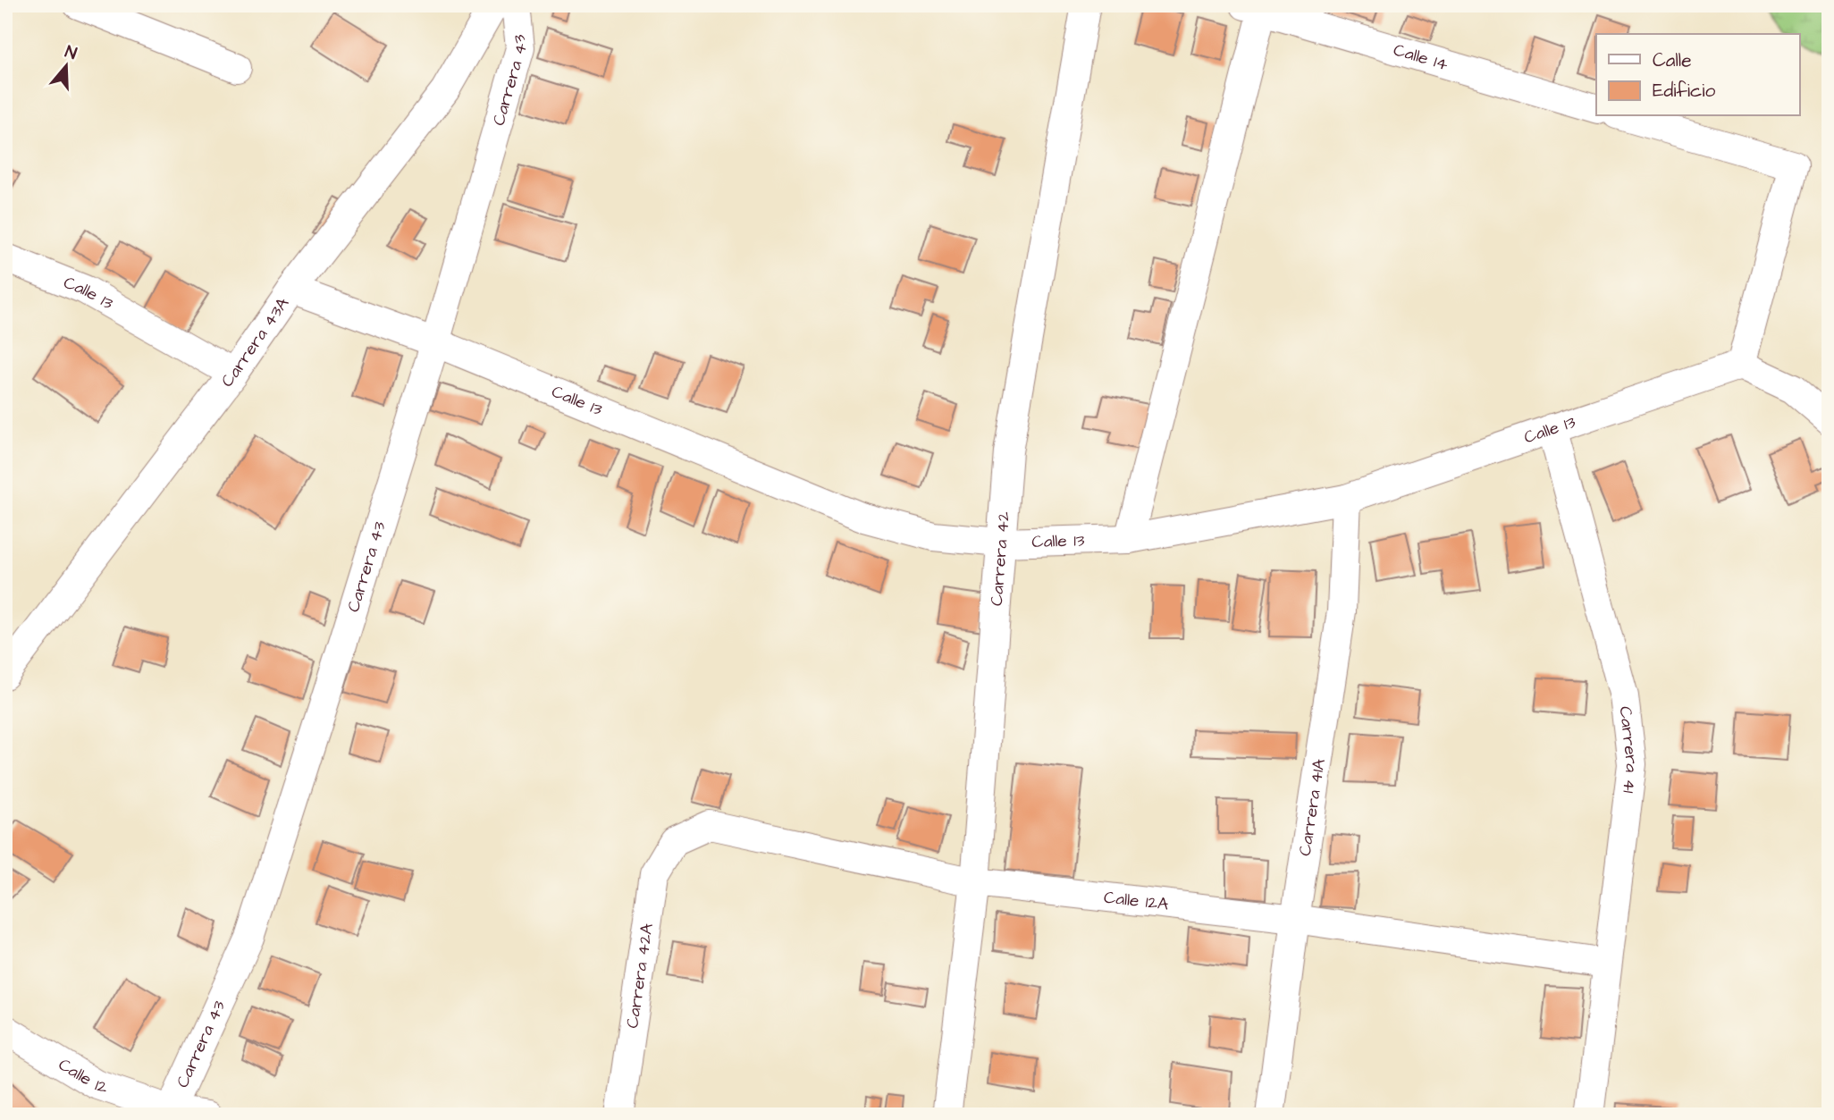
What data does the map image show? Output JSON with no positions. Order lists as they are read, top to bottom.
{
  "streets": {
    "street": [
      "Calle 14",
      "Carrera 43",
      "Calle 13",
      "Carrera 43A",
      "Carrera 42",
      "Carrera 41",
      "Carrera 41A",
      "Calle 12A",
      "Carrera 42A",
      "Calle 12"
    ]
  },
  "crossings": [
    ["Carrera 43", "Calle 13"],
    ["Carrera 43", "Calle 12"],
    ["Calle 13", "Carrera 43A"],
    ["Calle 13", "Carrera 42"],
    ["Calle 13", "Carrera 41"],
    ["Calle 13", "Carrera 41A"],
    ["Carrera 42", "Calle 12A"],
    ["Carrera 41", "Calle 12A"],
    ["Carrera 41A", "Calle 12A"],
    ["Calle 12A", "Carrera 42A"]
  ],
  "legend": ["Calle", "Edificio"],
  "north": "top"
}
